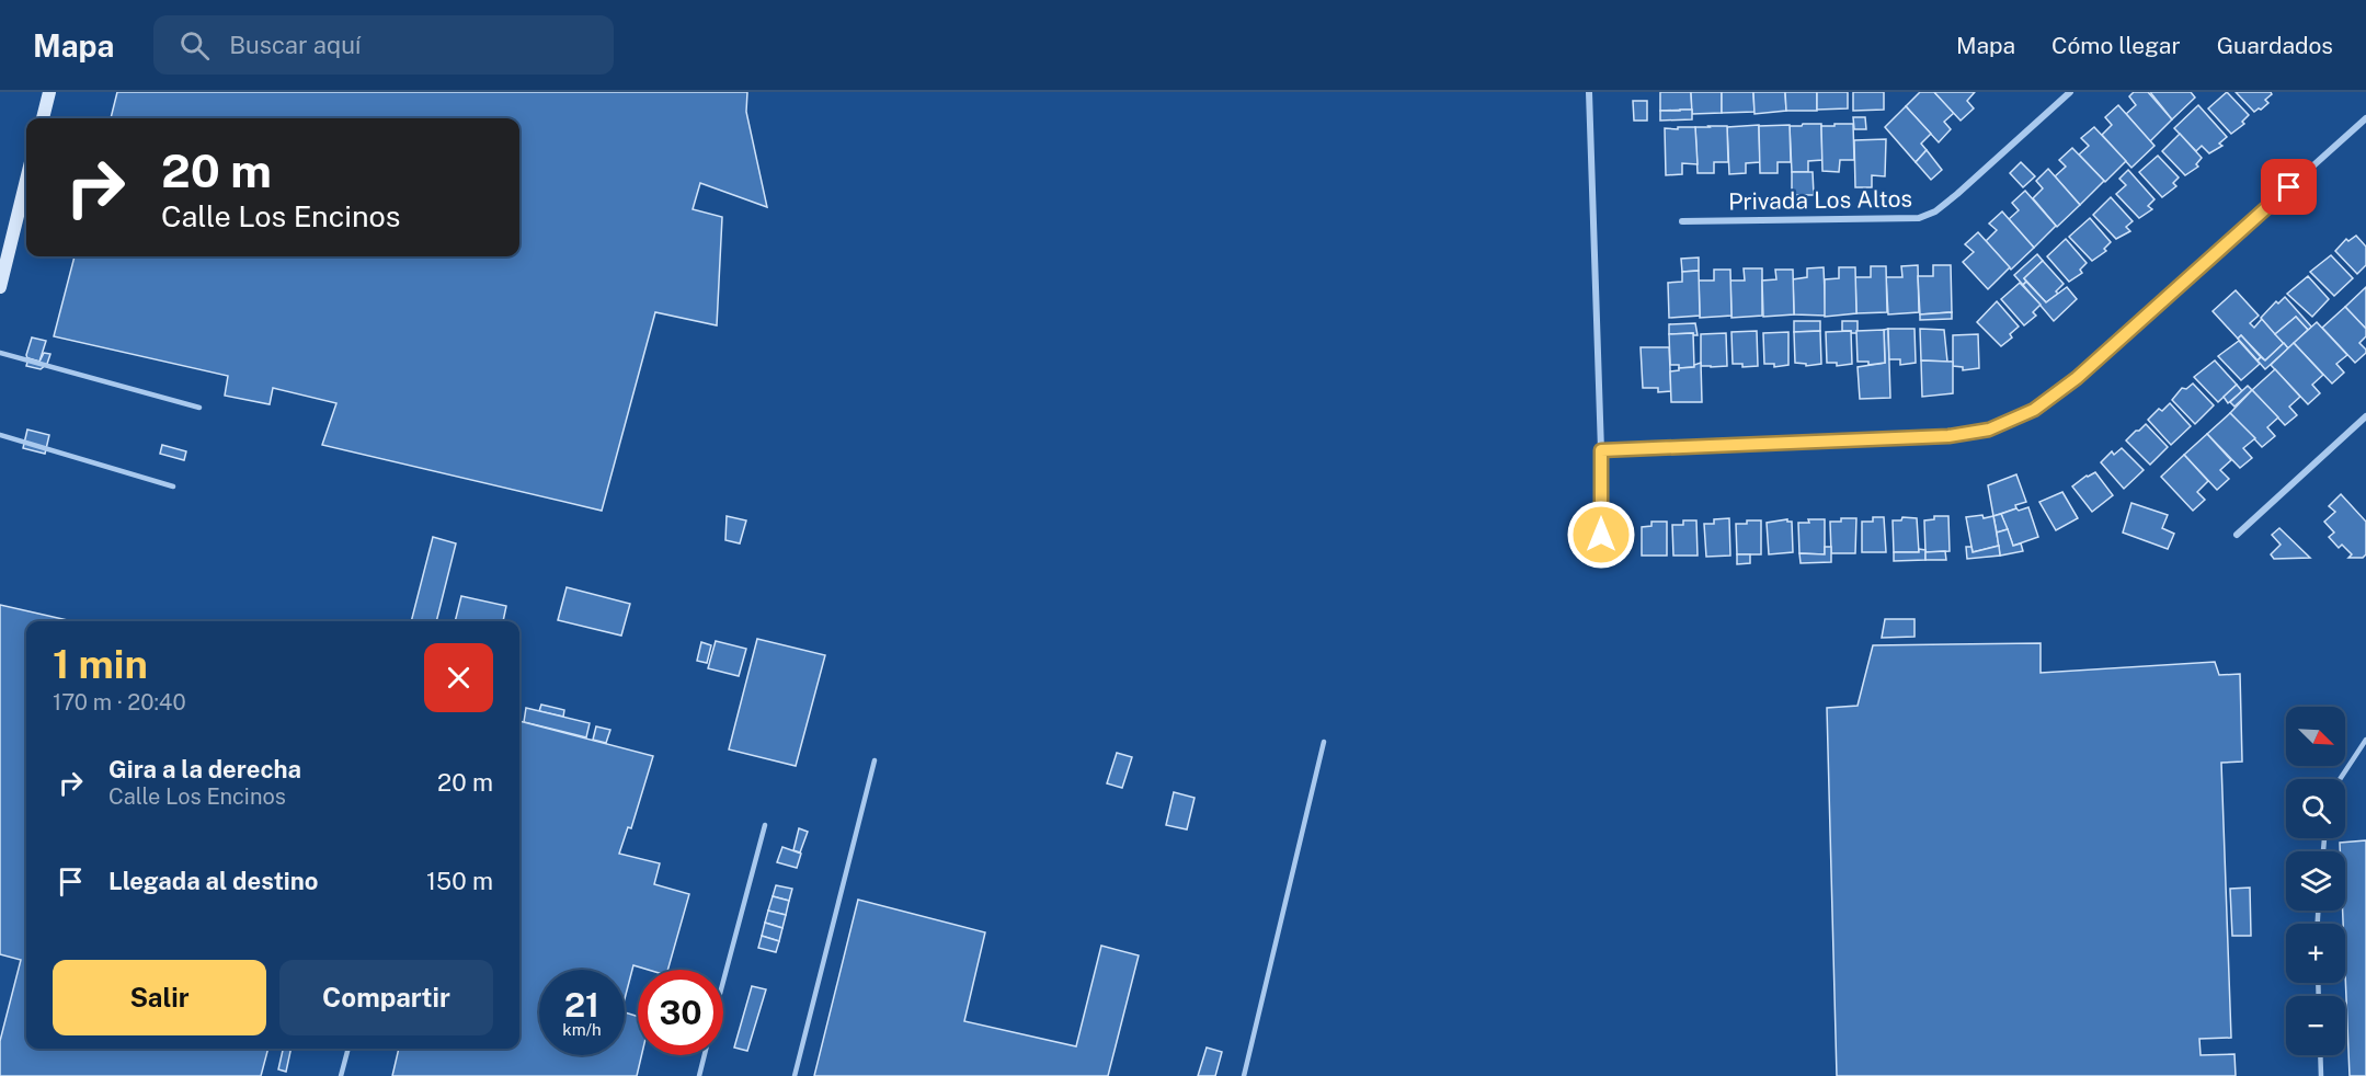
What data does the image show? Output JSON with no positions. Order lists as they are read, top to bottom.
{
  "streets": {
    "street": ["Privada Los Altos"]
  },
  "north": "bottom right",
  "page": {
    "header": "Mapa",
    "search": "Buscar aquí",
    "nav": ["Mapa", "Cómo llegar", "Guardados"],
    "turn": ["20 m", "Calle Los Encinos"],
    "heading": ["1 min", "170 m · 20:40"],
    "map_buttons": ["+", "−"],
    "list": [
      {
        "name": "Gira a la derecha",
        "note": "Calle Los Encinos",
        "value": "20 m"
      },
      {
        "name": "Llegada al destino",
        "value": "150 m"
      }
    ],
    "buttons": ["Salir", "Compartir"],
    "speed": "21 km/h",
    "limit": "30"
  }
}
